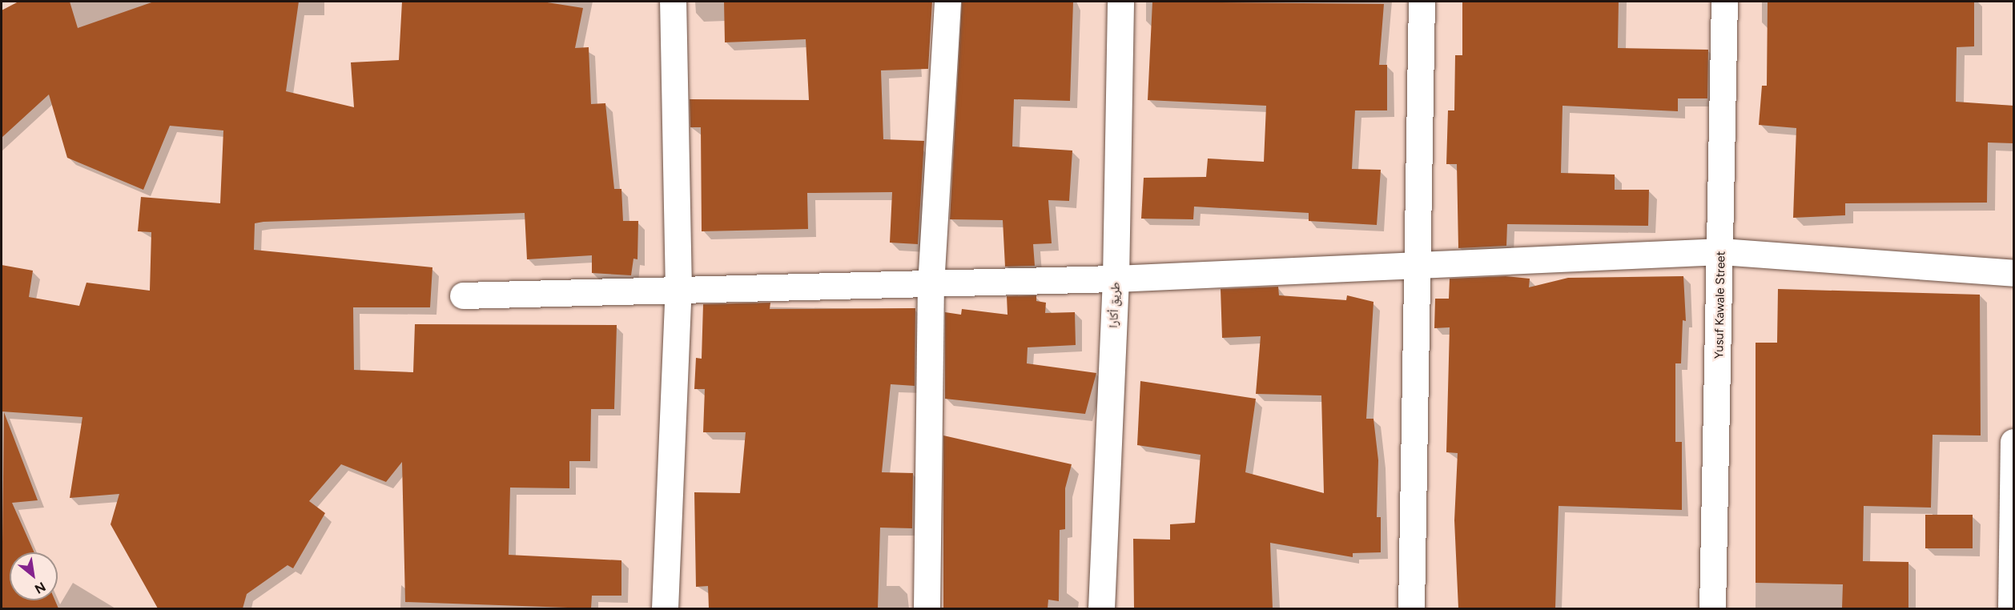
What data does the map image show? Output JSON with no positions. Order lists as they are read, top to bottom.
{
  "streets": {
    "street": ["طريق أكارا", "Yusuf Kawale Street"]
  },
  "north": "bottom right"
}
